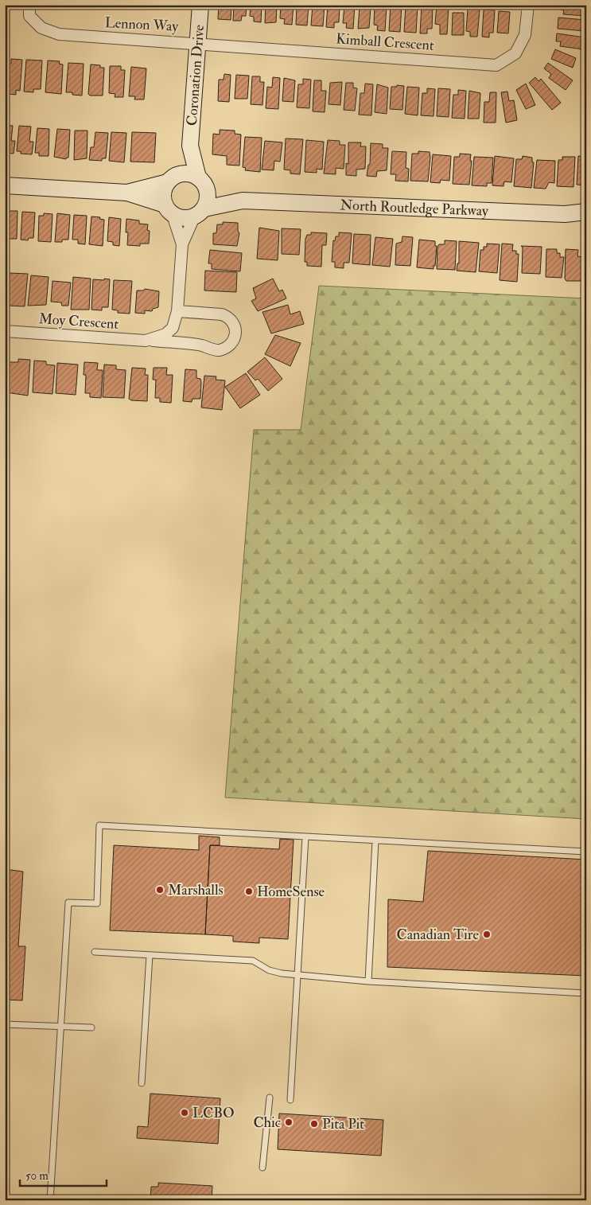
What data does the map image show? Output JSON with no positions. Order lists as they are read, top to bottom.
{
  "streets": {
    "street": [
      "Lennon Way",
      "Kimball Crescent",
      "Coronation Drive",
      "North Routledge Parkway",
      "Moy Crescent"
    ]
  },
  "crossings": [
    ["Lennon Way", "Kimball Crescent"],
    ["Lennon Way", "Coronation Drive"],
    ["Kimball Crescent", "Coronation Drive"],
    ["Coronation Drive", "North Routledge Parkway"],
    ["Coronation Drive", "Moy Crescent"],
    ["North Routledge Parkway", "Moy Crescent"]
  ],
  "places": [
    "Marshalls",
    "HomeSense",
    "Canadian Tire",
    "LCBO",
    "Chic",
    "Pita Pit"
  ],
  "scale_bar": "50 m"
}
